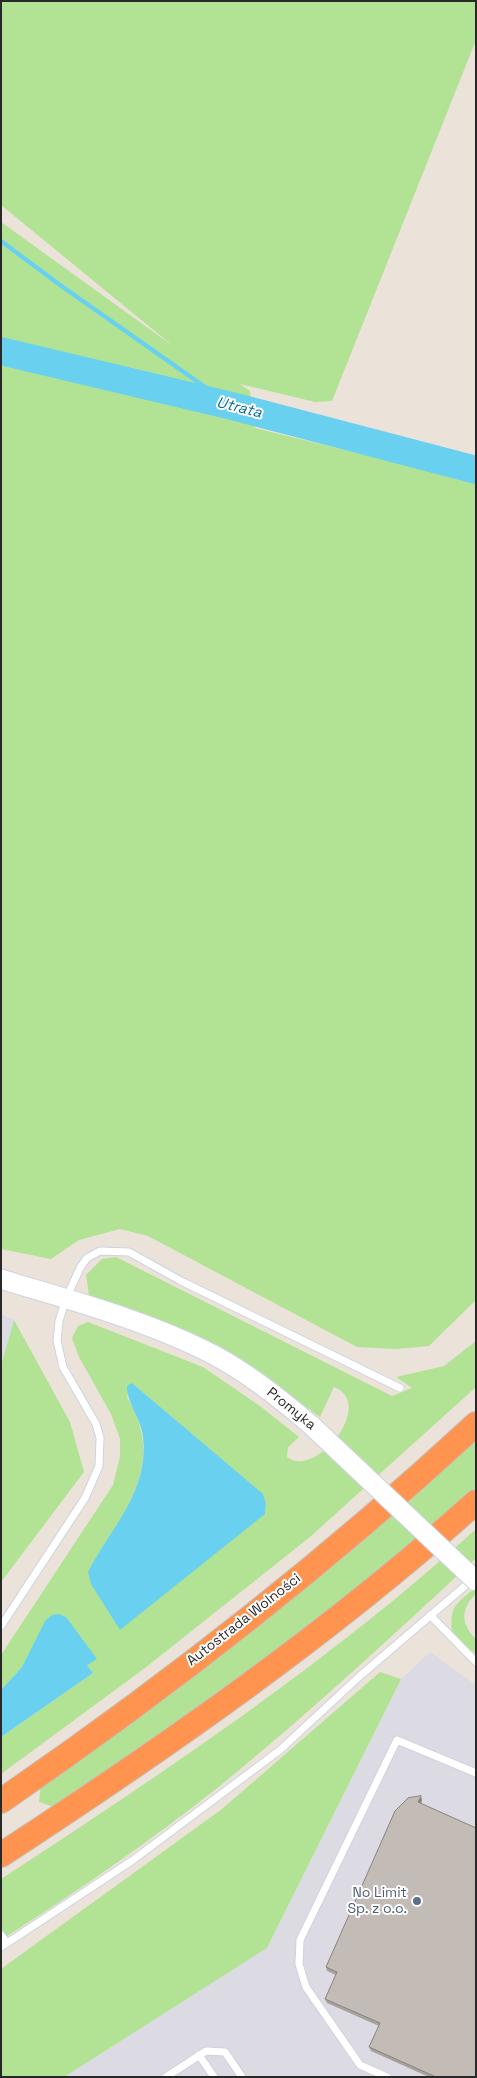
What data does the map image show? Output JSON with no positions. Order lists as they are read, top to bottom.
{
  "streets": {
    "highway": ["Autostrada Wolności"],
    "street": ["Promyka"]
  },
  "water": ["Utrata"],
  "places": ["No Limit Sp. z o.o."]
}
